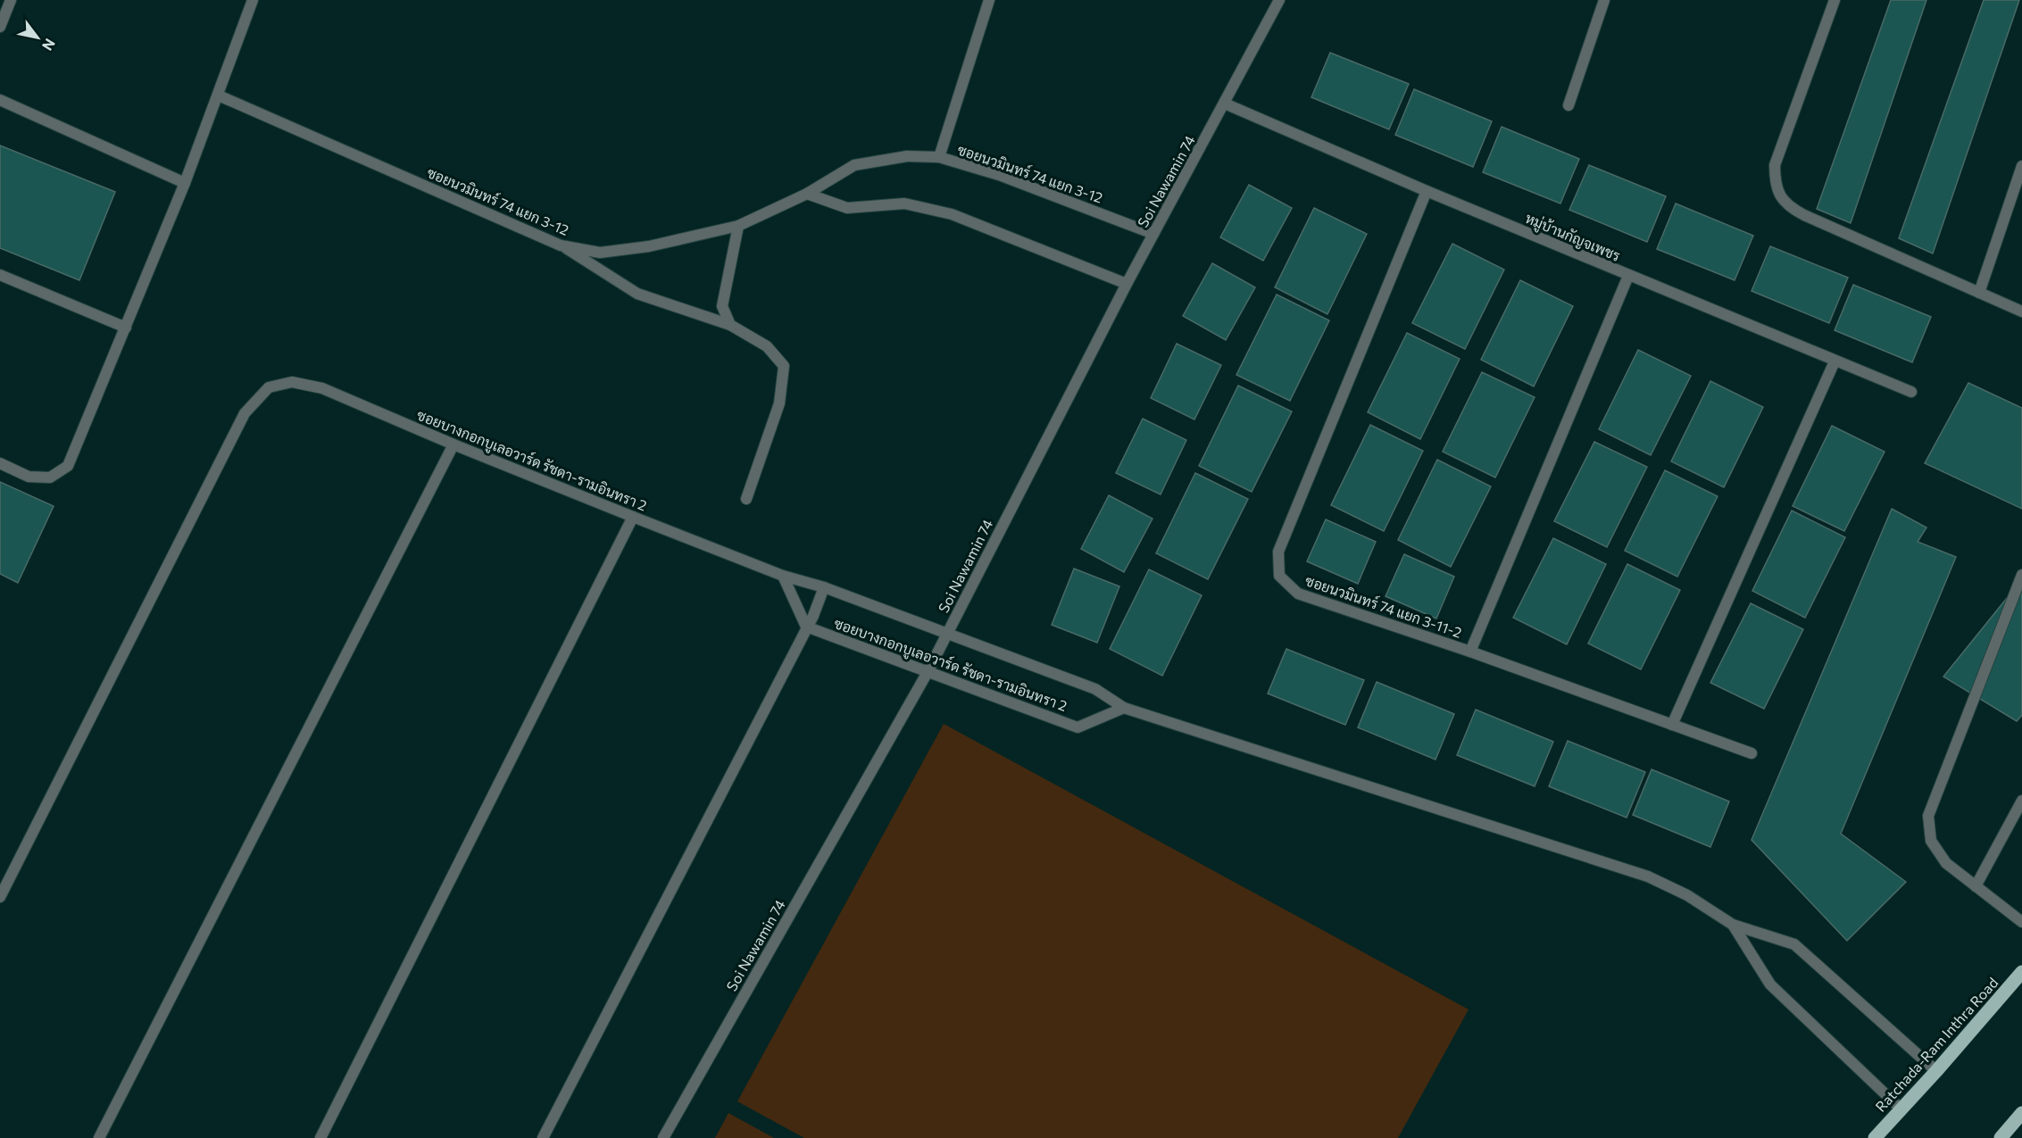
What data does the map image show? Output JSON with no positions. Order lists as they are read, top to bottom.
{
  "streets": {
    "main road": ["Ratchada-Ram Inthra Road"],
    "street": [
      "ซอยนวมินทร์ 74 แยก 3-12",
      "Soi Nawamin 74",
      "หมู่บ้านกัญจเพชร",
      "ซอยบางกอกบูเลอวาร์ด รัชดา-รามอินทรา 2",
      "ซอยนวมินทร์ 74 แยก 3-11-2"
    ]
  },
  "crossings": [
    ["ซอยนวมินทร์ 74 แยก 3-12", "Soi Nawamin 74"],
    ["Soi Nawamin 74", "หมู่บ้านกัญจเพชร"],
    ["Soi Nawamin 74", "ซอยบางกอกบูเลอวาร์ด รัชดา-รามอินทรา 2"],
    ["หมู่บ้านกัญจเพชร", "ซอยนวมินทร์ 74 แยก 3-11-2"]
  ],
  "north": "bottom right"
}
